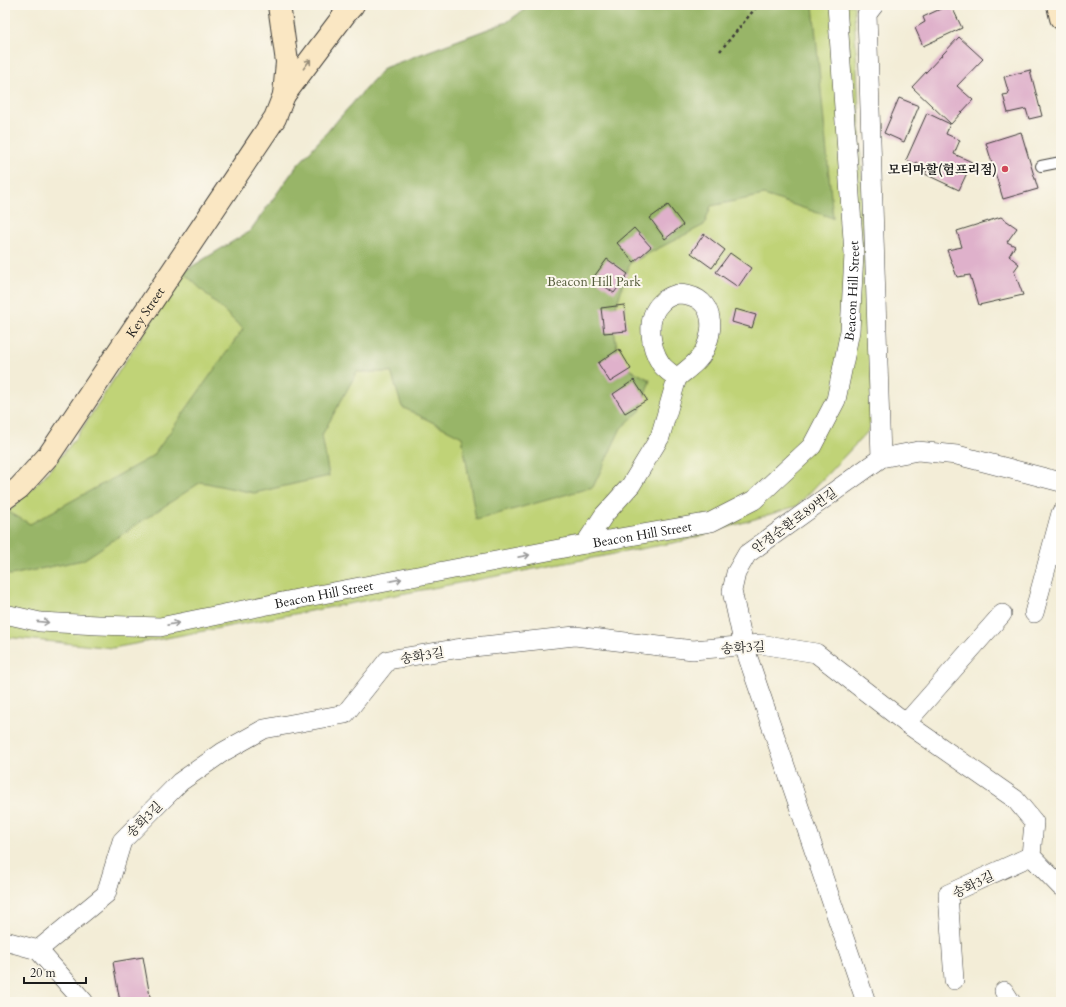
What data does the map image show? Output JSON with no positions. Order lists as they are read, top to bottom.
{
  "streets": {
    "street": [
      "Beacon Hill Street",
      "Key Street",
      "안정순환로89번길",
      "송화3길"
    ]
  },
  "crossings": [
    ["안정순환로89번길", "송화3길"]
  ],
  "one_way": ["Beacon Hill Street"],
  "parks": ["Beacon Hill Park"],
  "places": ["모티마할(험프리점)"],
  "scale_bar": "20 m"
}
